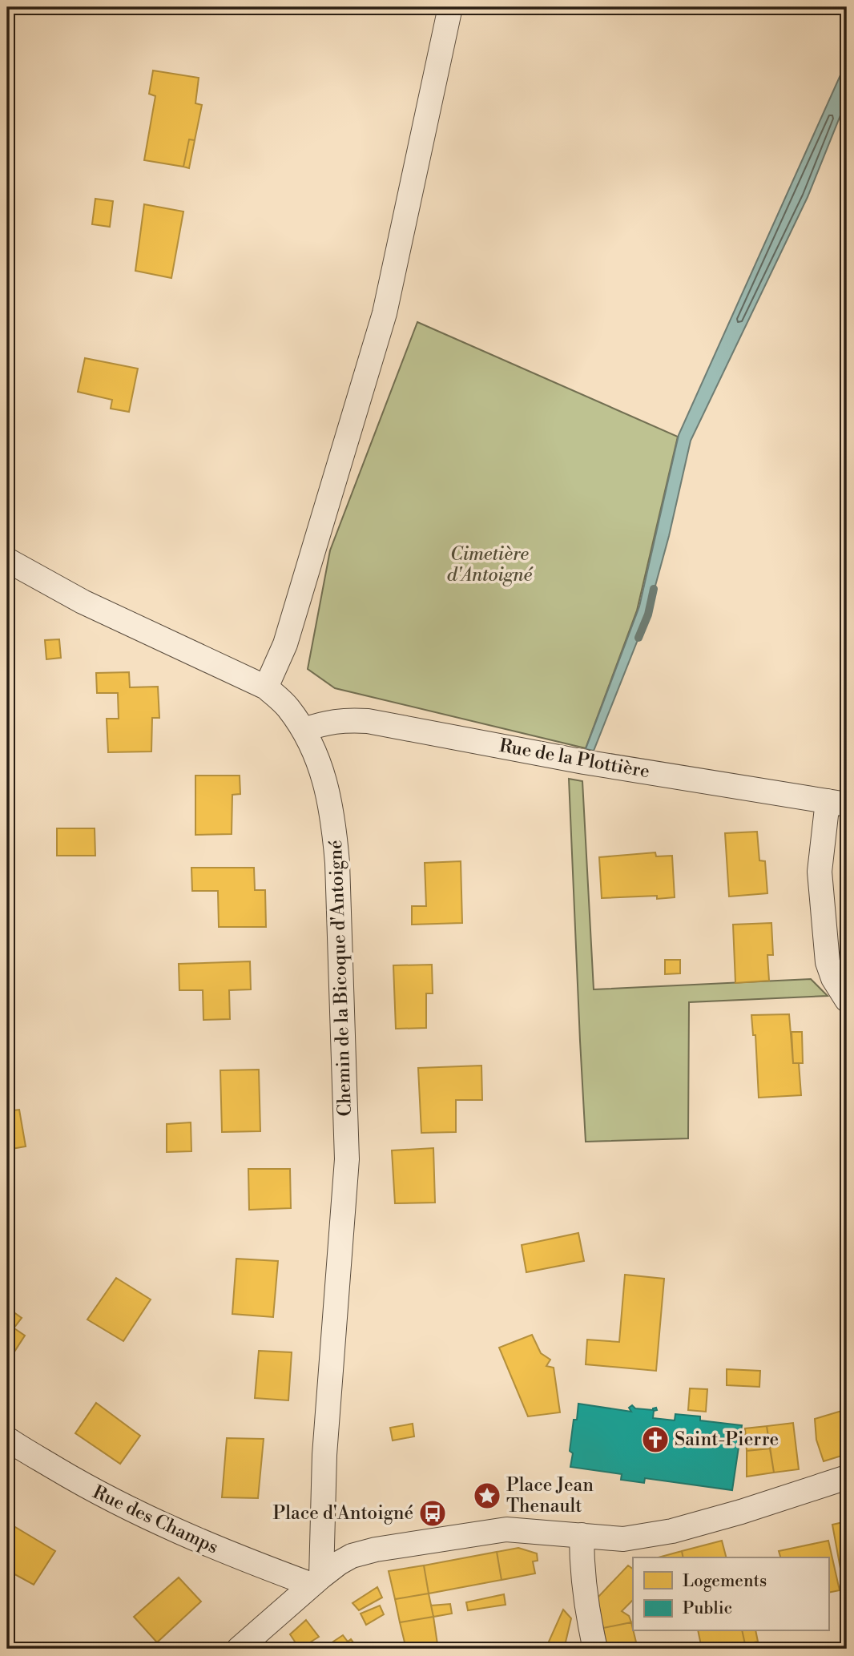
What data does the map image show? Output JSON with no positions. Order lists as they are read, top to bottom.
{
  "streets": {
    "street": ["Rue de la Plottière", "Chemin de la Bicoque d'Antoigné", "Rue des Champs"]
  },
  "crossings": [
    ["Rue de la Plottière", "Chemin de la Bicoque d'Antoigné"],
    ["Chemin de la Bicoque d'Antoigné", "Rue des Champs"]
  ],
  "parks": ["Cimetière d'Antoigné"],
  "places": {
    "church": ["Saint-Pierre"],
    "place": ["Place Jean Thenault"],
    "bus stop": ["Place d'Antoigné"]
  },
  "legend": ["Logements", "Public"]
}
